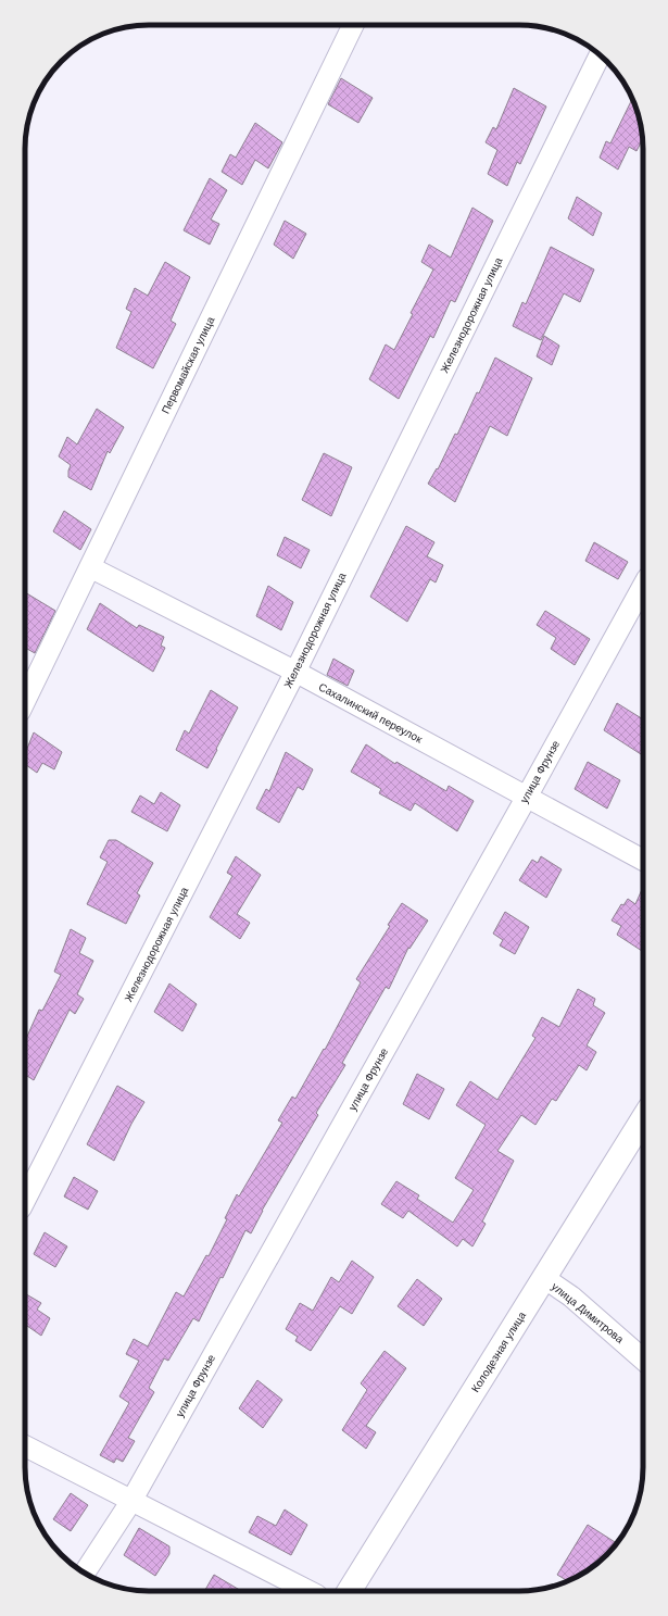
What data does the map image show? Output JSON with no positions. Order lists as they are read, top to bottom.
{
  "streets": {
    "main road": ["Колодезная улица"],
    "street": [
      "Железнодорожная улица",
      "Первомайская улица",
      "Сахалинский переулок",
      "улица Фрунзе",
      "улица Димитрова"
    ]
  },
  "crossings": [
    ["Железнодорожная улица", "Сахалинский переулок"],
    ["Первомайская улица", "Сахалинский переулок"],
    ["Сахалинский переулок", "улица Фрунзе"],
    ["улица Димитрова", "Колодезная улица"]
  ]
}
